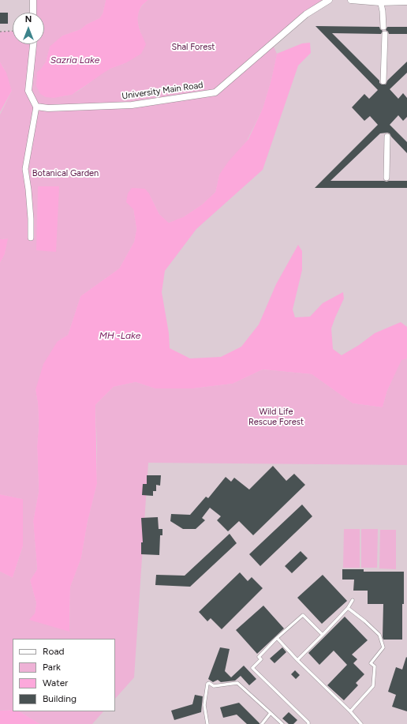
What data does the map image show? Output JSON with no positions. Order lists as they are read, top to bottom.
{
  "streets": {
    "street": ["University Main Road"]
  },
  "water": ["Sazria Lake", "MH -Lake"],
  "parks": ["Shal Forest", "Botanical Garden", "Wild Life Rescue Forest"],
  "legend": [
    "Road",
    "Park",
    "Water",
    "Building"
  ],
  "north": "top"
}
